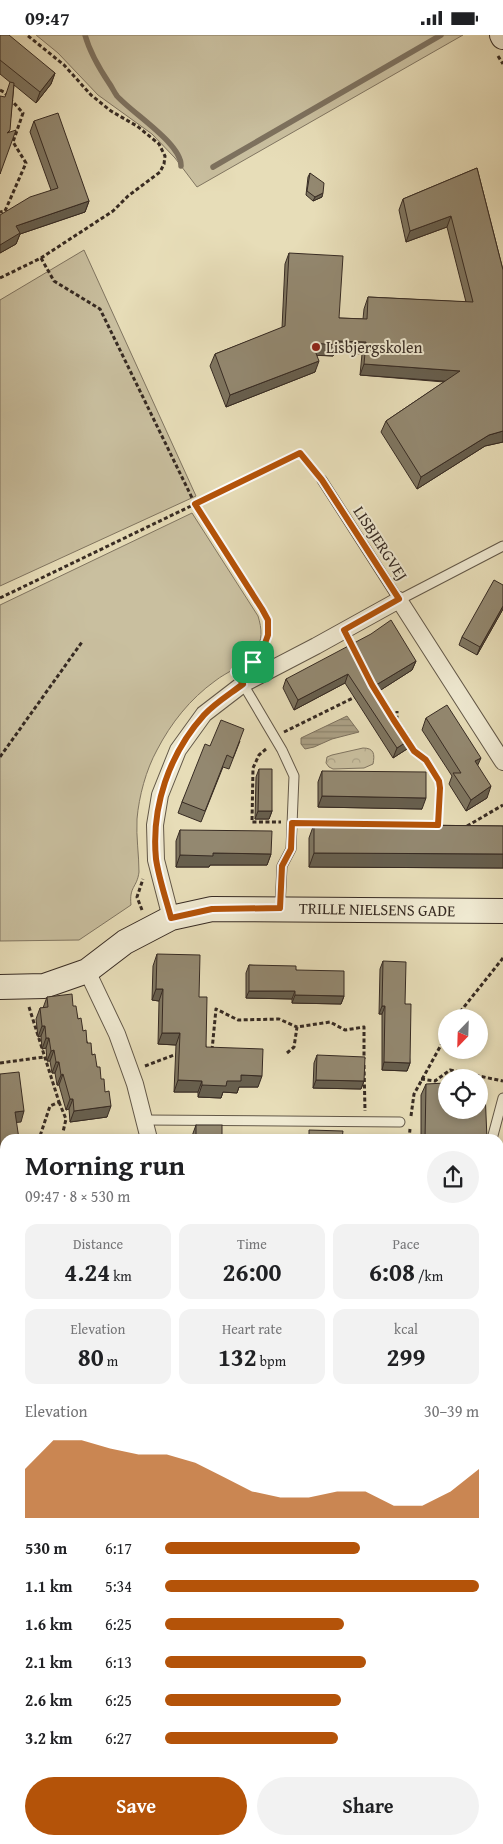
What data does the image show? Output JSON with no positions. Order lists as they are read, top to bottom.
{
  "streets": {
    "street": ["TRILLE NIELSENS GADE"],
    "lane": ["LISBJERGVEJ"]
  },
  "places": ["Lisbjergskolen"],
  "north": "bottom left",
  "page": {
    "status": "09:47",
    "heading": ["Morning run", "09:47 · 8 × 530 m"],
    "stats": [
      ["Distance", "4.24 km"],
      ["Time", "26:00"],
      ["Pace", "6:08 /km"],
      ["Elevation", "80 m"],
      ["Heart rate", "132 bpm"],
      ["kcal", "299"]
    ],
    "chart": ["Elevation", "30–39 m"],
    "list": [
      {
        "name": "530 m",
        "note": "6:17"
      },
      {
        "name": "1.1 km",
        "note": "5:34"
      },
      {
        "name": "1.6 km",
        "note": "6:25"
      },
      {
        "name": "2.1 km",
        "note": "6:13"
      },
      {
        "name": "2.6 km",
        "note": "6:25"
      },
      {
        "name": "3.2 km",
        "note": "6:27"
      }
    ],
    "buttons": ["Save", "Share"]
  }
}
